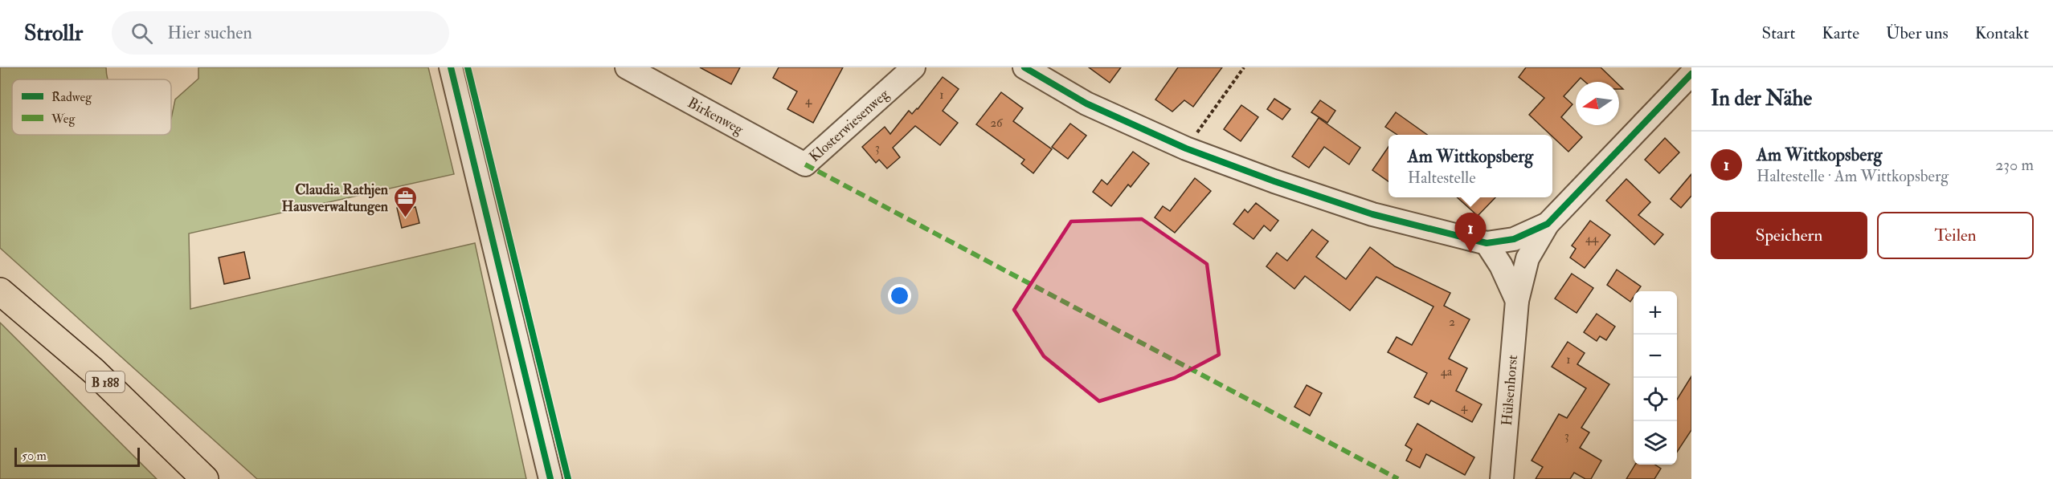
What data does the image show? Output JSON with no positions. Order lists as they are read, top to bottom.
{
  "streets": {
    "main road": ["B 188"],
    "street": ["Birkenweg", "Klosterwiesenweg", "Hülsenhorst"]
  },
  "crossings": [
    ["Birkenweg", "Klosterwiesenweg"]
  ],
  "places": {
    "office": ["Claudia Rathjen Hausverwaltungen"]
  },
  "house_numbers": [
    "1",
    "4",
    "26",
    "3",
    "44",
    "2",
    "1",
    "4a",
    "4",
    "3"
  ],
  "legend": ["Radweg", "Weg"],
  "scale_bar": "50 m",
  "north": "left",
  "page": {
    "header": "Strollr",
    "search": "Hier suchen",
    "nav": [
      "Start",
      "Karte",
      "Über uns",
      "Kontakt"
    ],
    "heading": "In der Nähe",
    "list": [
      {
        "mark": "1",
        "name": "Am Wittkopsberg",
        "note": "Haltestelle · Am Wittkopsberg",
        "value": "230 m"
      }
    ],
    "popup": ["Am Wittkopsberg", "Haltestelle"],
    "buttons": ["Speichern", "Teilen"],
    "pins": "1",
    "map_buttons": ["+", "−"],
    "scale": "50 m"
  }
}
